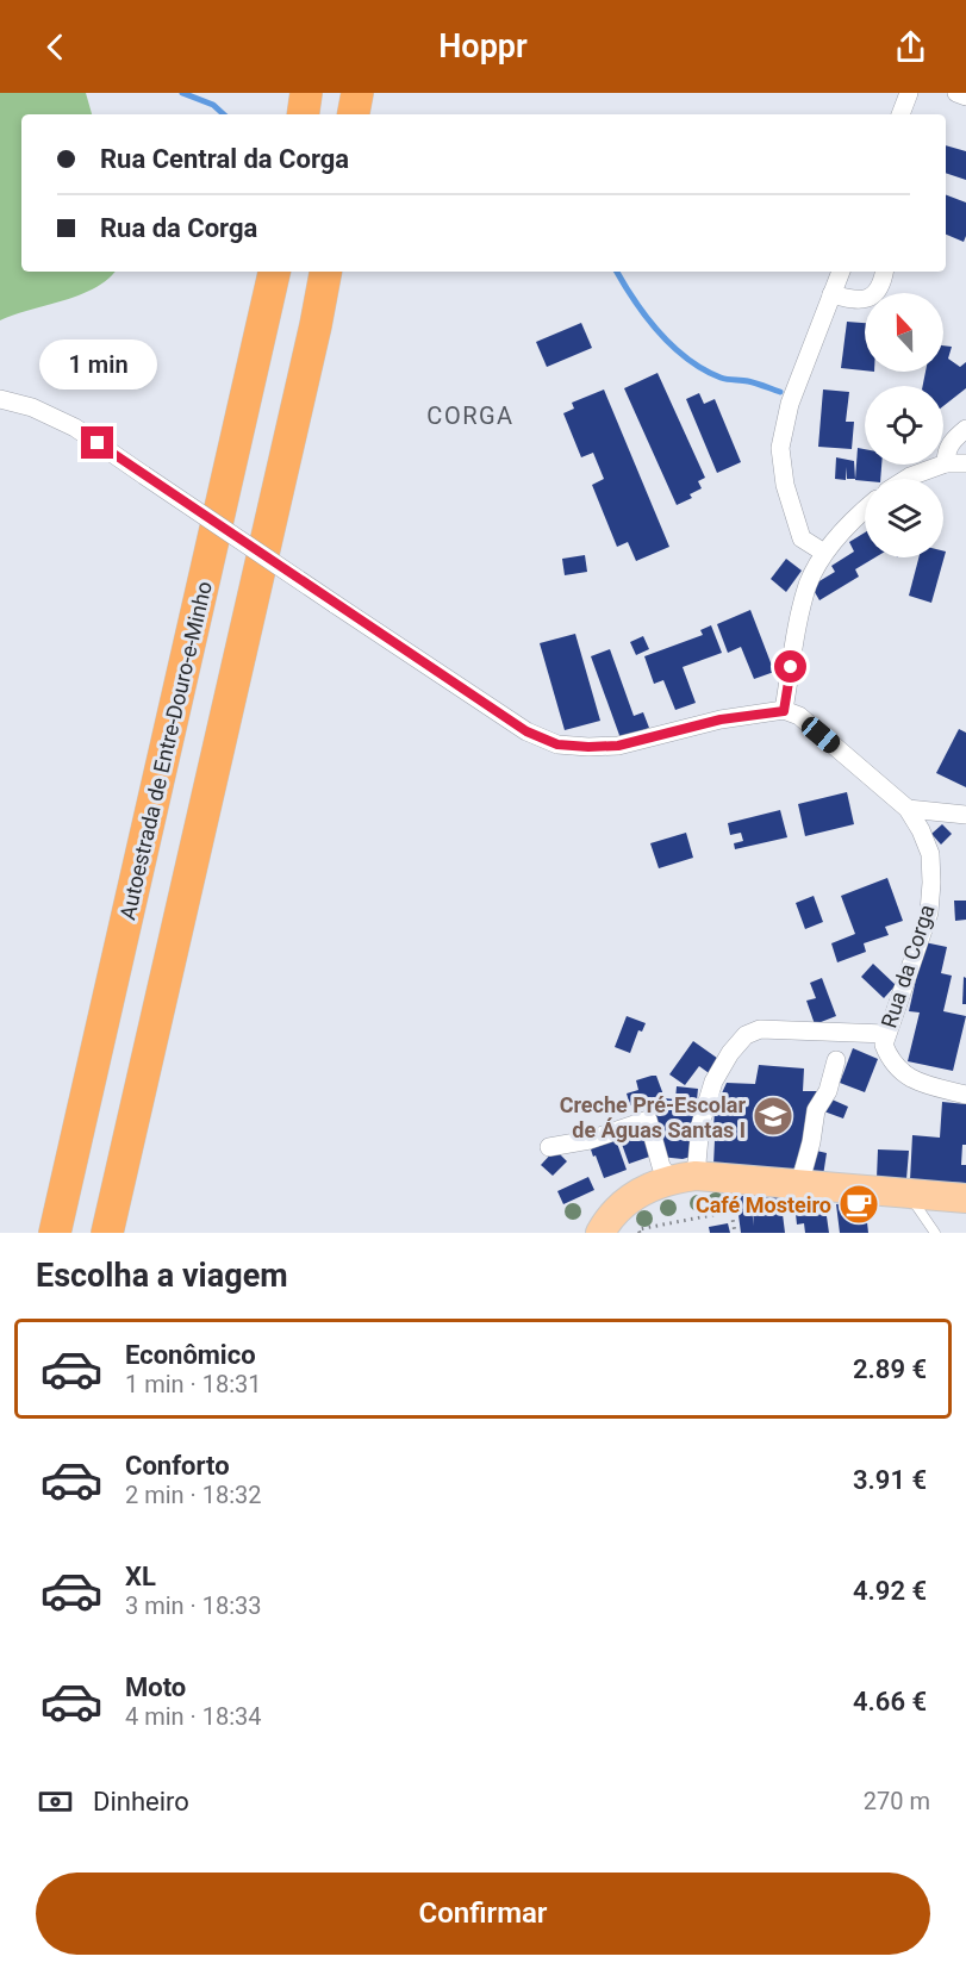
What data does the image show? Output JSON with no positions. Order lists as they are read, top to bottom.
{
  "streets": {
    "highway": ["Autoestrada de Entre-Douro-e-Minho"],
    "street": ["Rua da Corga"]
  },
  "districts": ["CORGA"],
  "places": {
    "school or university": ["Creche Pré-Escolar de Águas Santas I"],
    "cafe": ["Café Mosteiro"]
  },
  "north": "top",
  "page": {
    "header": "Hoppr",
    "banner": ["Rua Central da Corga", "Rua da Corga"],
    "bubble": "1 min",
    "heading": "Escolha a viagem",
    "list": [
      {
        "name": "Econômico",
        "note": "1 min · 18:31",
        "value": "2.89 €"
      },
      {
        "name": "Conforto",
        "note": "2 min · 18:32",
        "value": "3.91 €"
      },
      {
        "name": "XL",
        "note": "3 min · 18:33",
        "value": "4.92 €"
      },
      {
        "name": "Moto",
        "note": "4 min · 18:34",
        "value": "4.66 €"
      }
    ],
    "pay": ["Dinheiro", "270 m"],
    "buttons": "Confirmar"
  }
}
